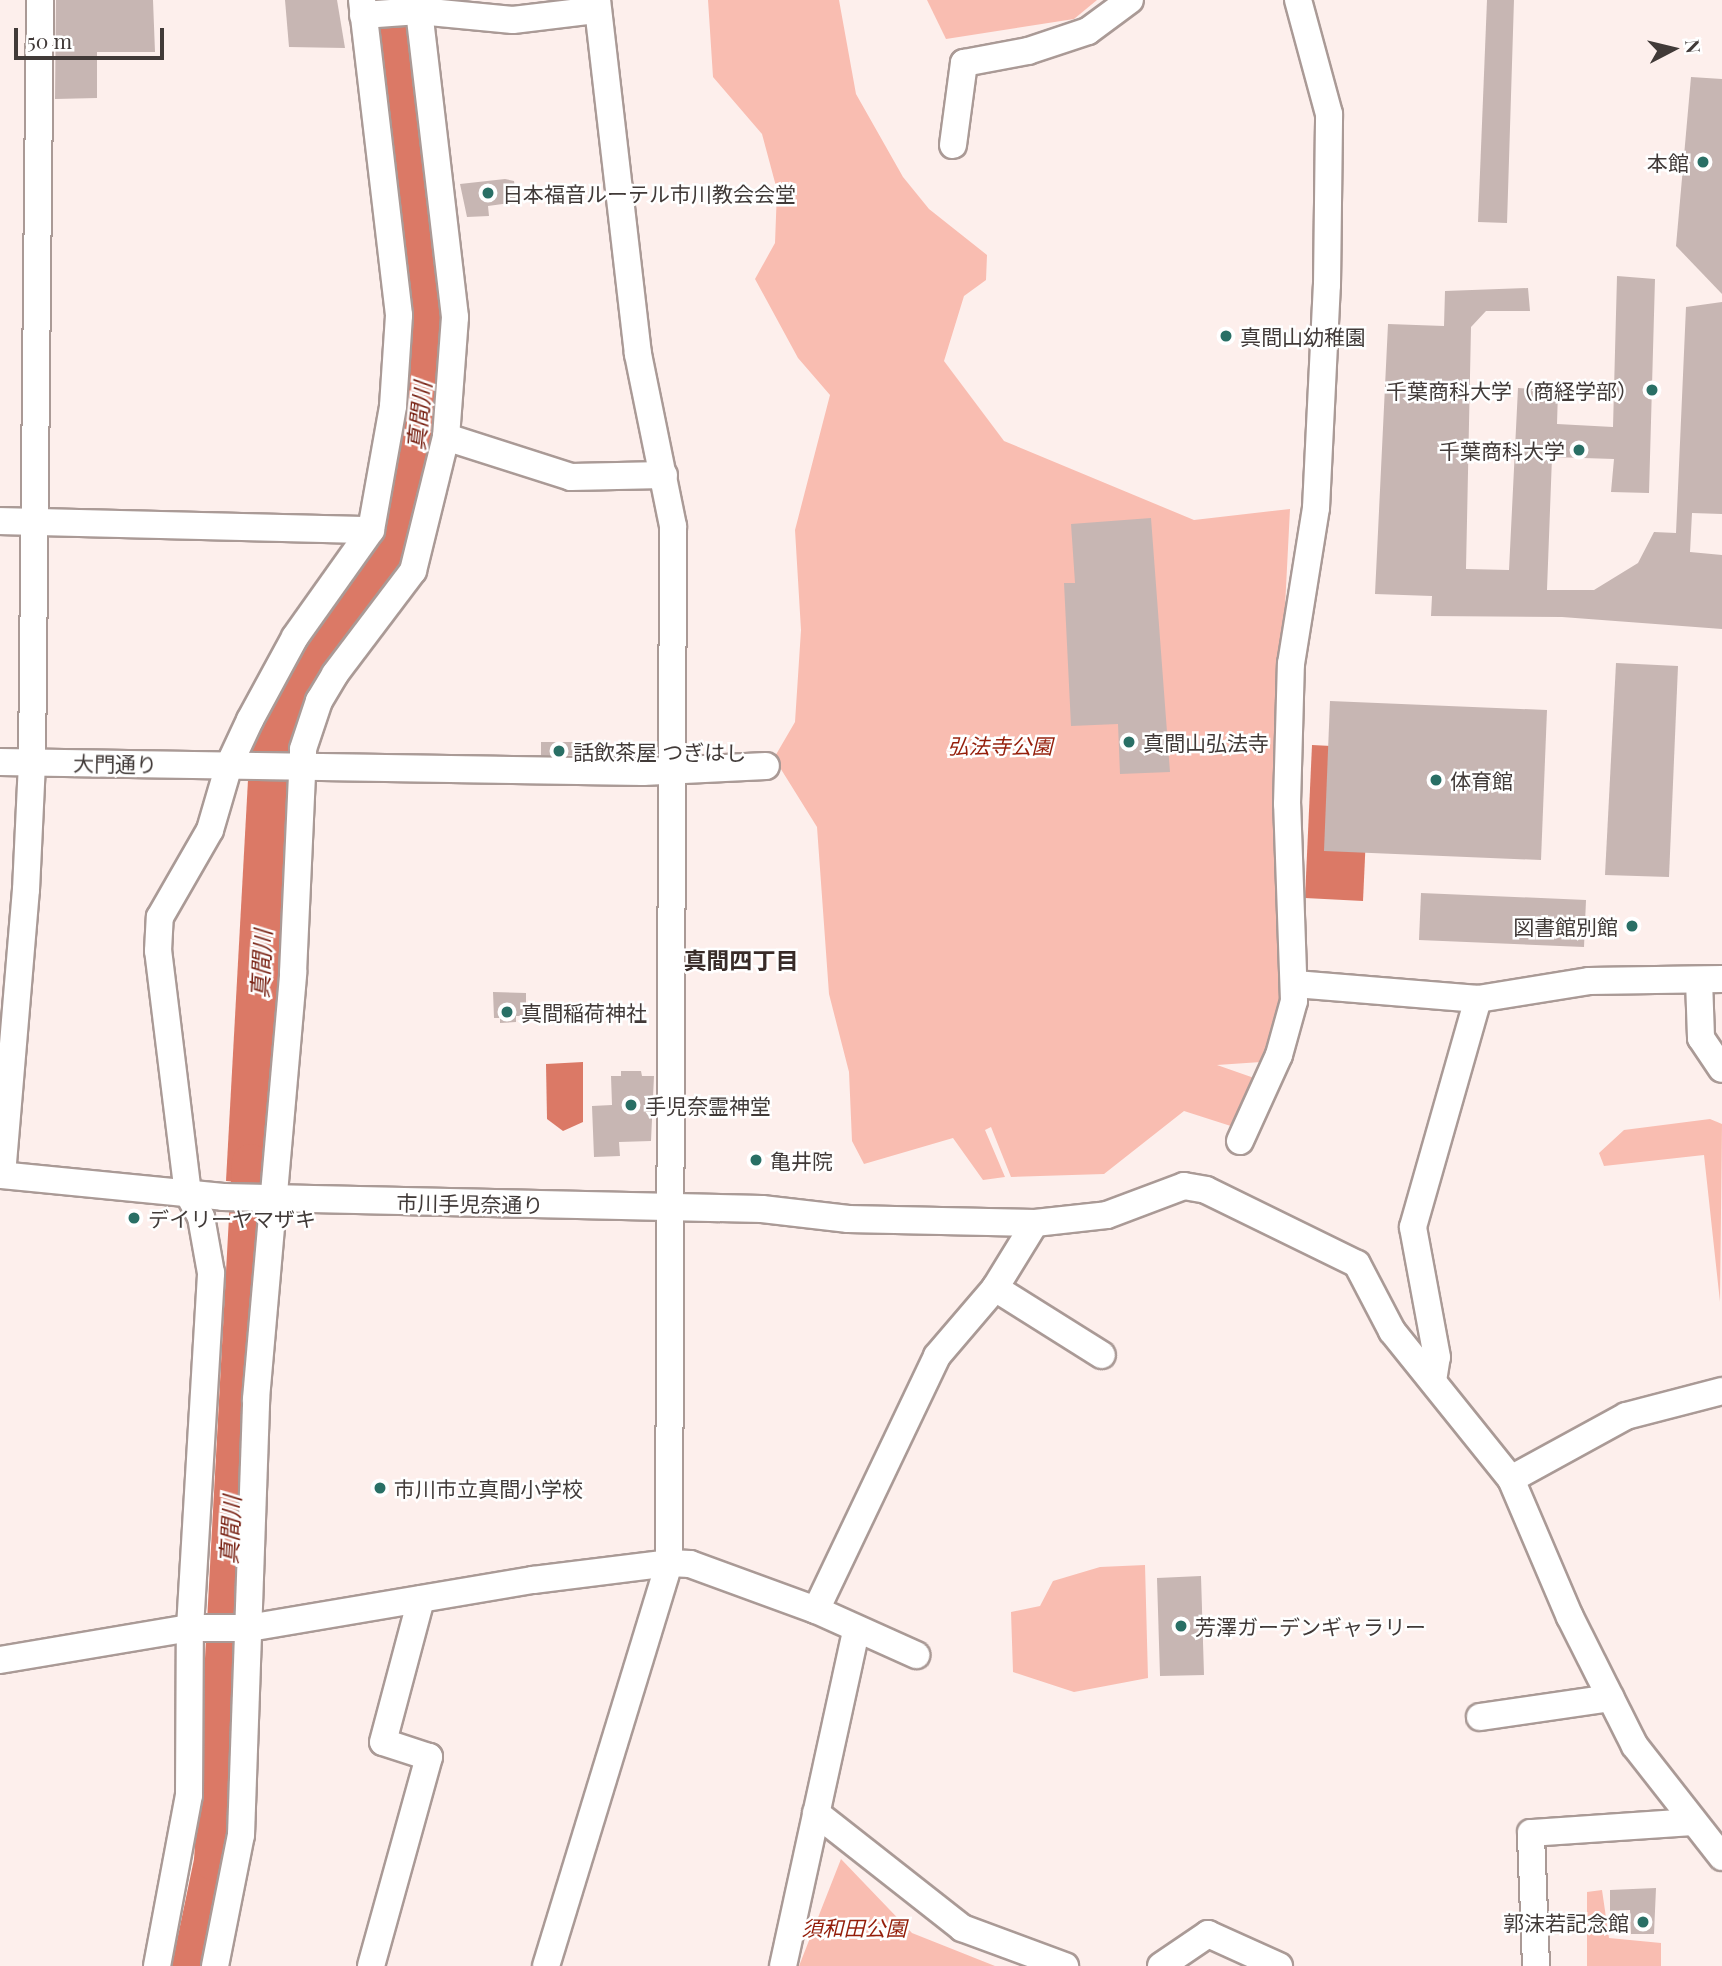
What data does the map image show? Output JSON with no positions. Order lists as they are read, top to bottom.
{
  "streets": {
    "street": ["大門通り", "市川手児奈通り"]
  },
  "districts": ["真間四丁目"],
  "water": ["真間川"],
  "parks": ["弘法寺公園", "須和田公園"],
  "places": [
    "本館",
    "日本福音ルーテル市川教会会堂",
    "真間山幼稚園",
    "千葉商科大学（商経学部）",
    "千葉商科大学",
    "真間山弘法寺",
    "話飲茶屋 つぎはし",
    "体育館",
    "図書館別館",
    "真間稲荷神社",
    "手児奈霊神堂",
    "亀井院",
    "デイリーヤマザキ",
    "市川市立真間小学校",
    "芳澤ガーデンギャラリー",
    "郭沫若記念館"
  ],
  "scale_bar": "50 m",
  "north": "right"
}
